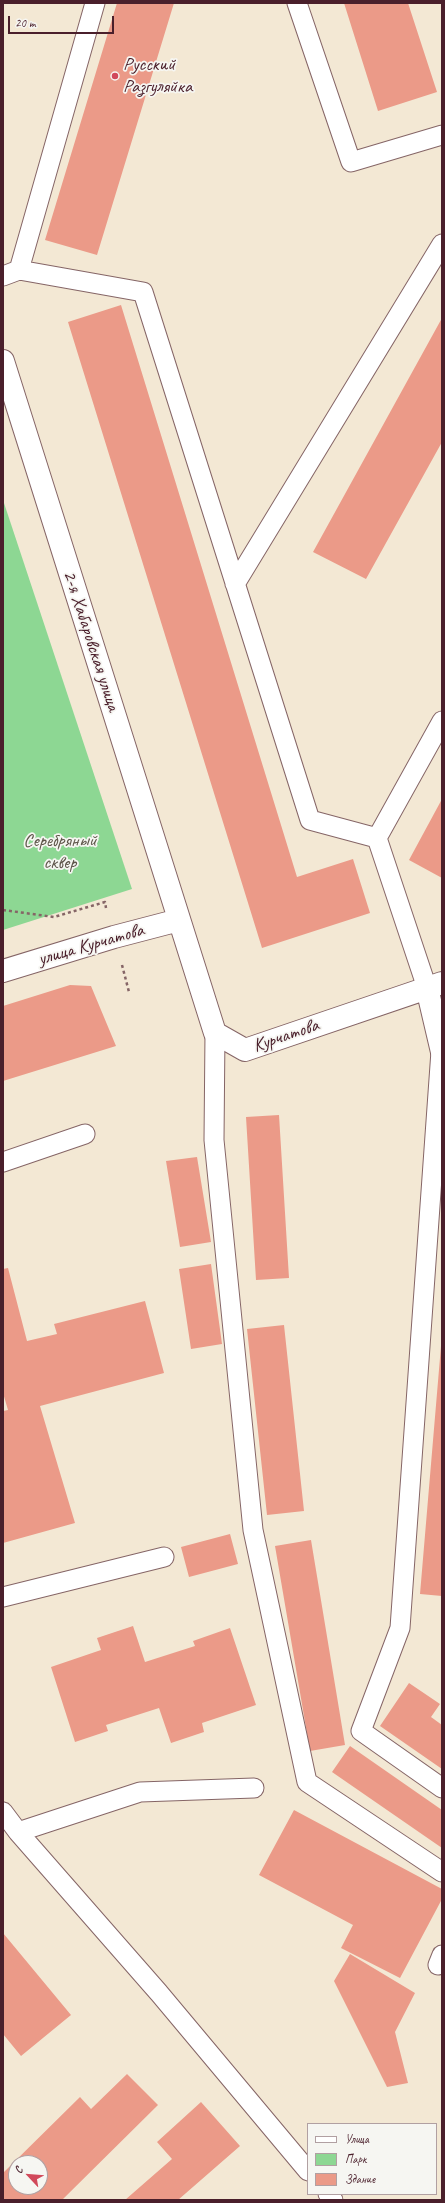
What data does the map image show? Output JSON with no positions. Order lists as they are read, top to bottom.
{
  "streets": {
    "street": ["2-я Хабаровская улица", "улица Курчатова", "Курчатова"]
  },
  "crossings": [
    ["2-я Хабаровская улица", "улица Курчатова"]
  ],
  "parks": ["Серебряный сквер"],
  "places": ["Русский Разгуляйка"],
  "legend": ["Улица", "Парк", "Здание"],
  "scale_bar": "20 m",
  "north": "top left"
}
